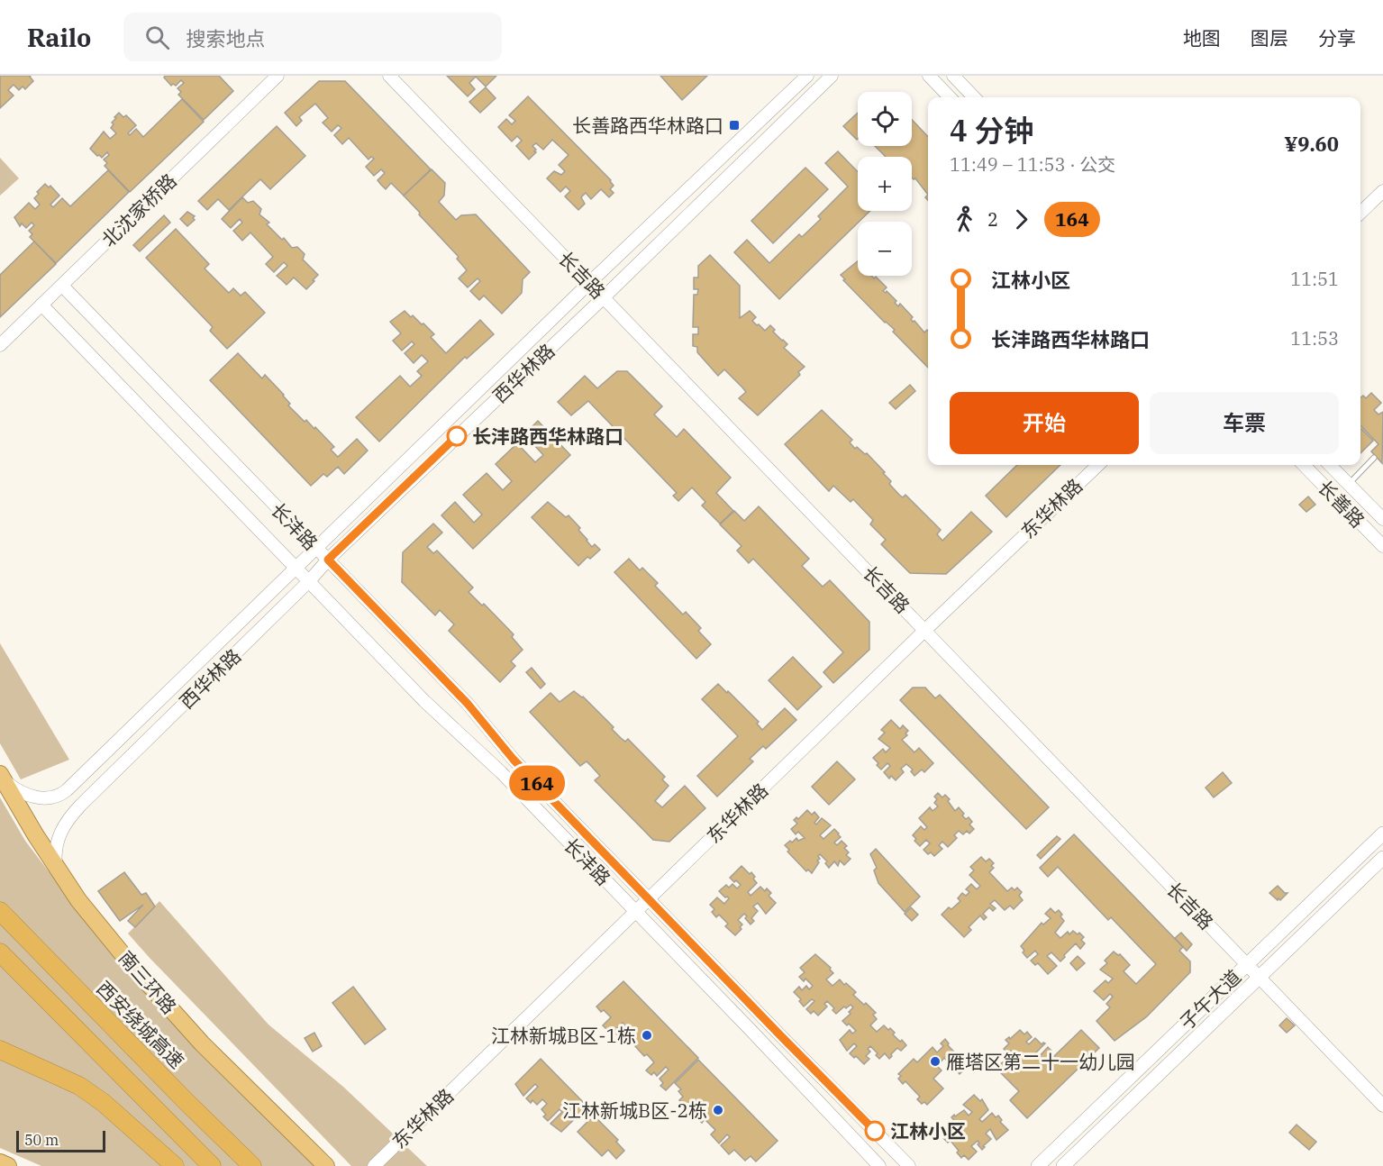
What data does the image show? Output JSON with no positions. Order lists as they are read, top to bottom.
{
  "streets": {
    "highway": ["南三环路", "西安绕城高速"],
    "main road": ["子午大道"],
    "street": [
      "北沈家桥路",
      "长吉路",
      "西华林路",
      "长善路",
      "东华林路",
      "长沣路"
    ]
  },
  "crossings": [
    ["北沈家桥路", "长沣路"],
    ["长吉路", "西华林路"],
    ["长吉路", "东华林路"],
    ["长吉路", "子午大道"],
    ["西华林路", "长沣路"],
    ["西华林路", "南三环路"],
    ["东华林路", "长沣路"]
  ],
  "places": {
    "transit": ["长善路西华林路口"],
    "other": [
      "长沣路西华林路口",
      "江林新城B区-1栋",
      "雁塔区第二十一幼儿园",
      "江林新城B区-2栋",
      "江林小区"
    ]
  },
  "lines": ["bus line 164"],
  "scale_bar": "50 m",
  "page": {
    "header": "Railo",
    "search": "搜索地点",
    "nav": ["地图", "图层", "分享"],
    "on_map": "164",
    "map_buttons": ["+", "−"],
    "heading": ["4 分钟", "11:49 – 11:53 · 公交", "¥9.60"],
    "legs": ["2", "164"],
    "list": [
      {
        "name": "江林小区",
        "value": "11:51"
      },
      {
        "name": "长沣路西华林路口",
        "value": "11:53"
      }
    ],
    "buttons": ["开始", "车票"],
    "scale": "50 m"
  }
}
